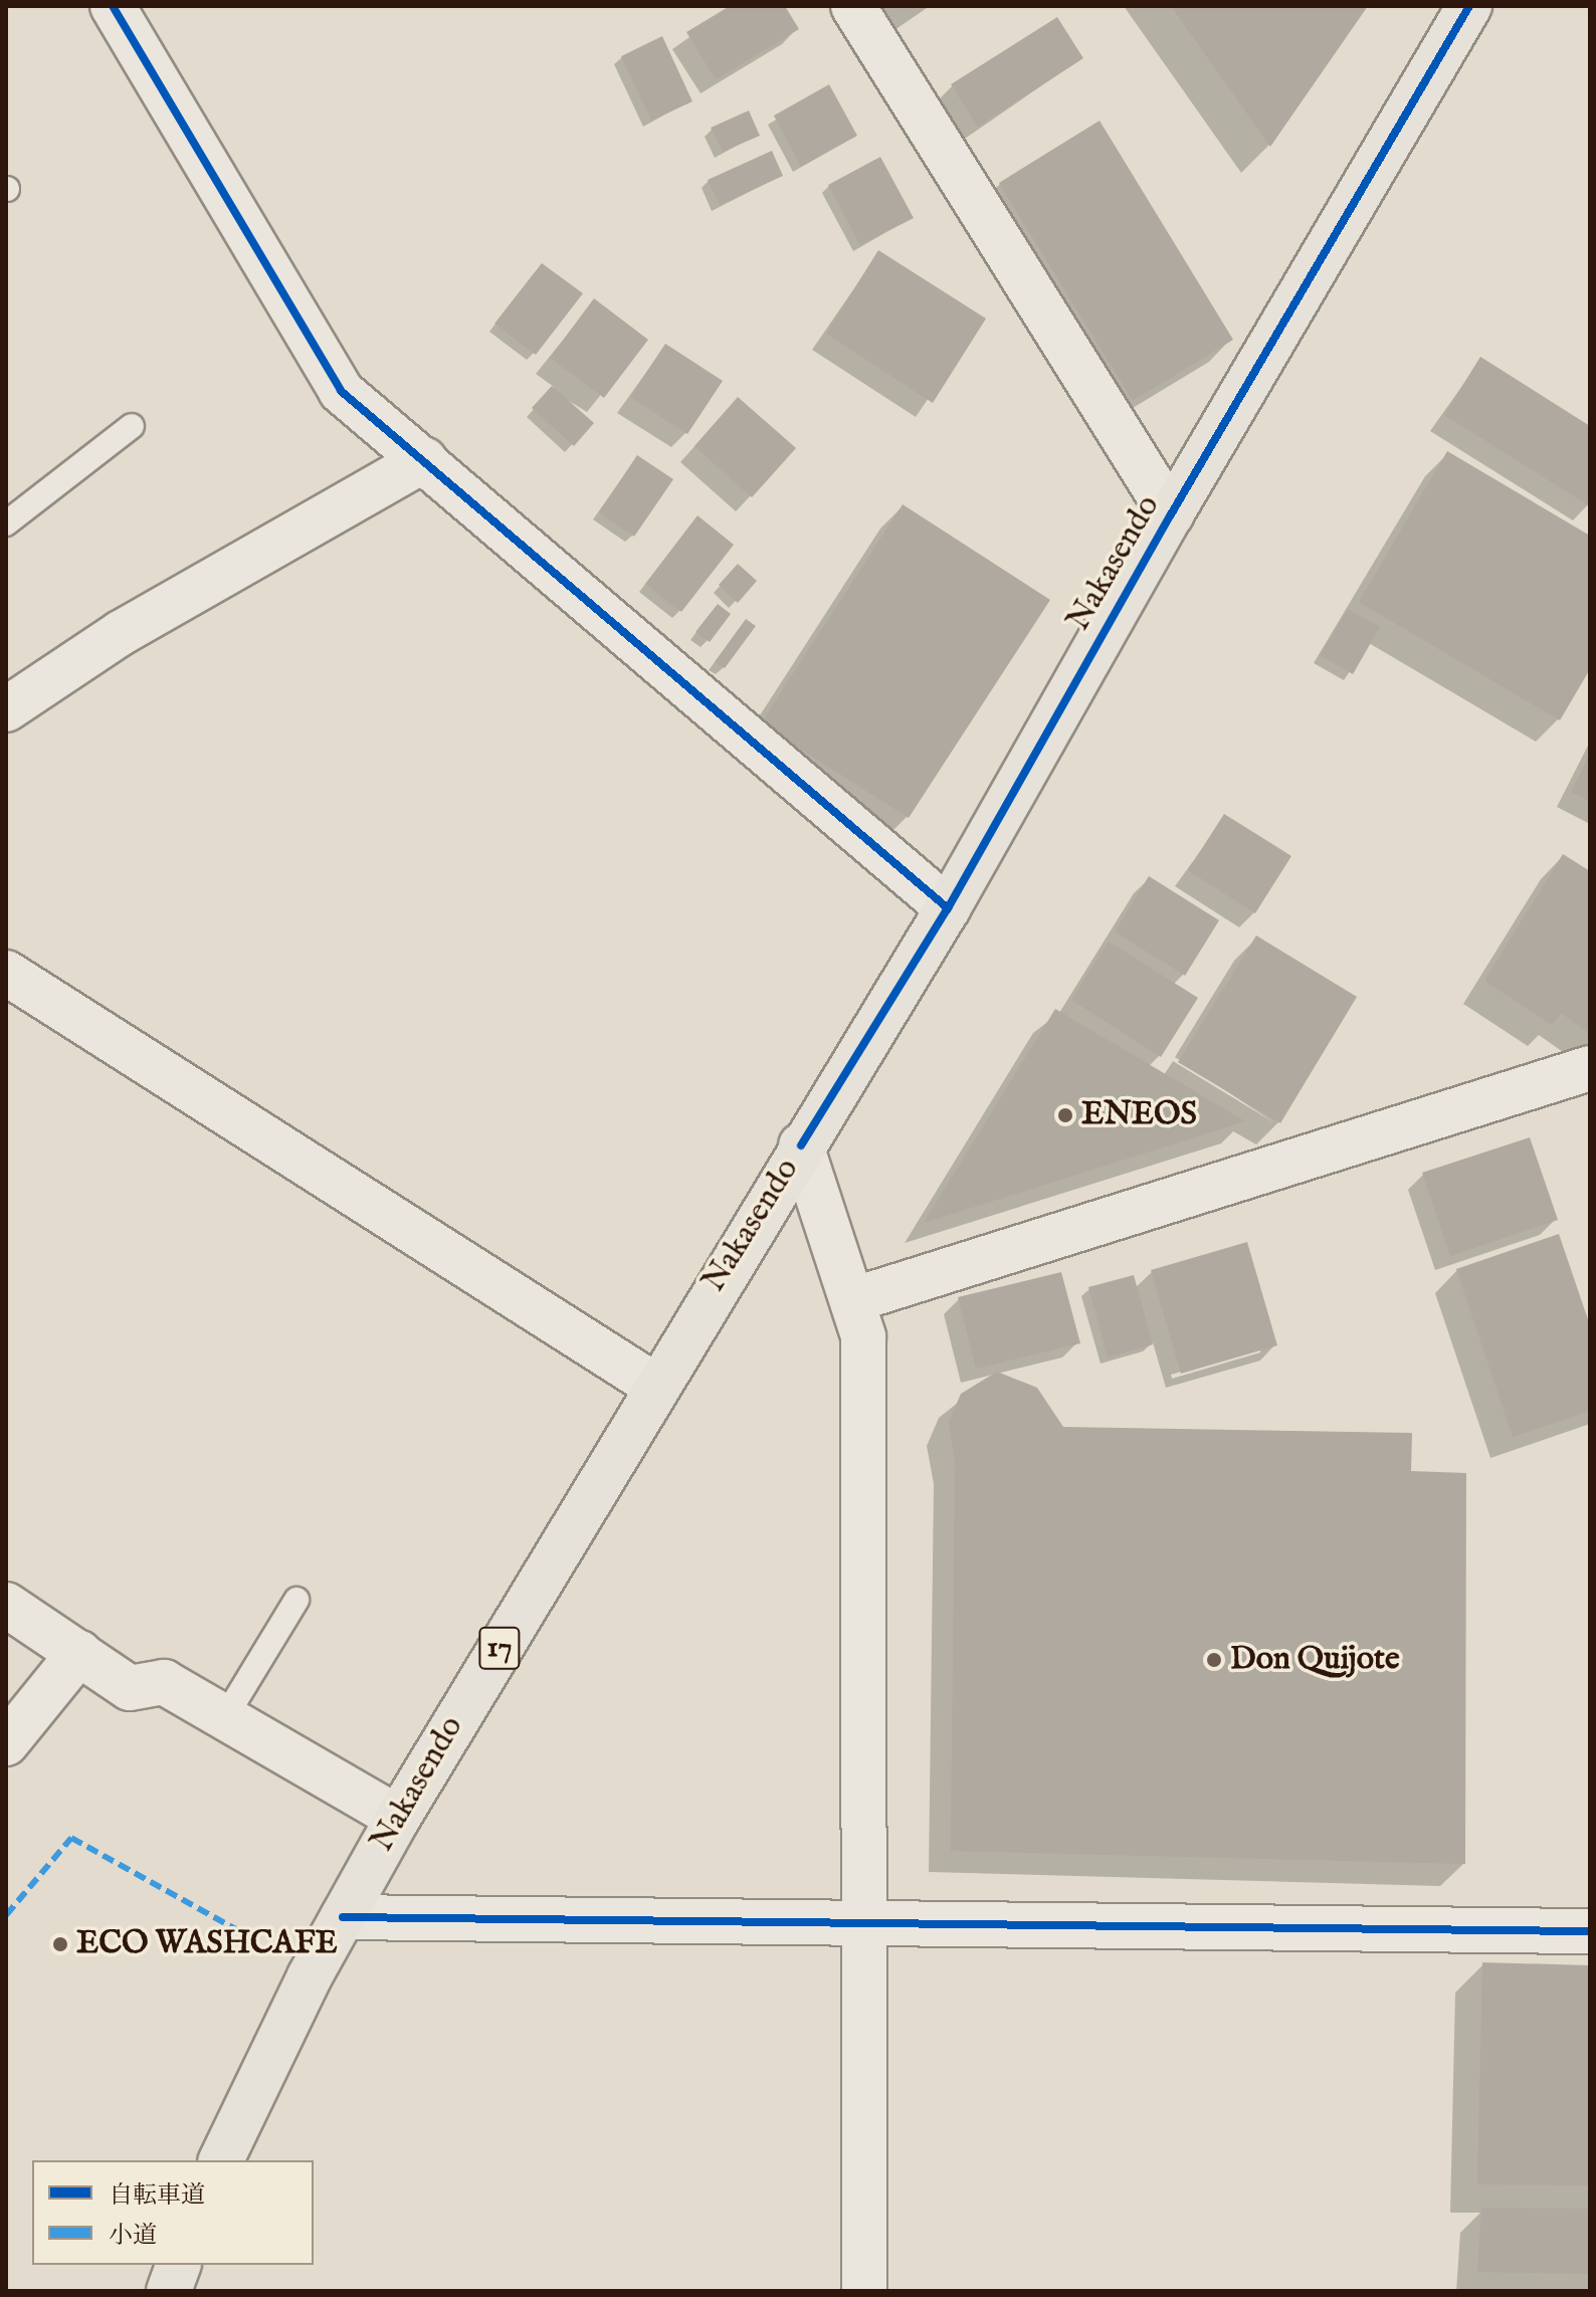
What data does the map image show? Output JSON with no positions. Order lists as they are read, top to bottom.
{
  "streets": {
    "highway": ["Nakasendo", "17"]
  },
  "places": ["ENEOS", "Don Quijote", "ECO WASHCAFE"],
  "legend": ["自転車道", "小道"]
}
